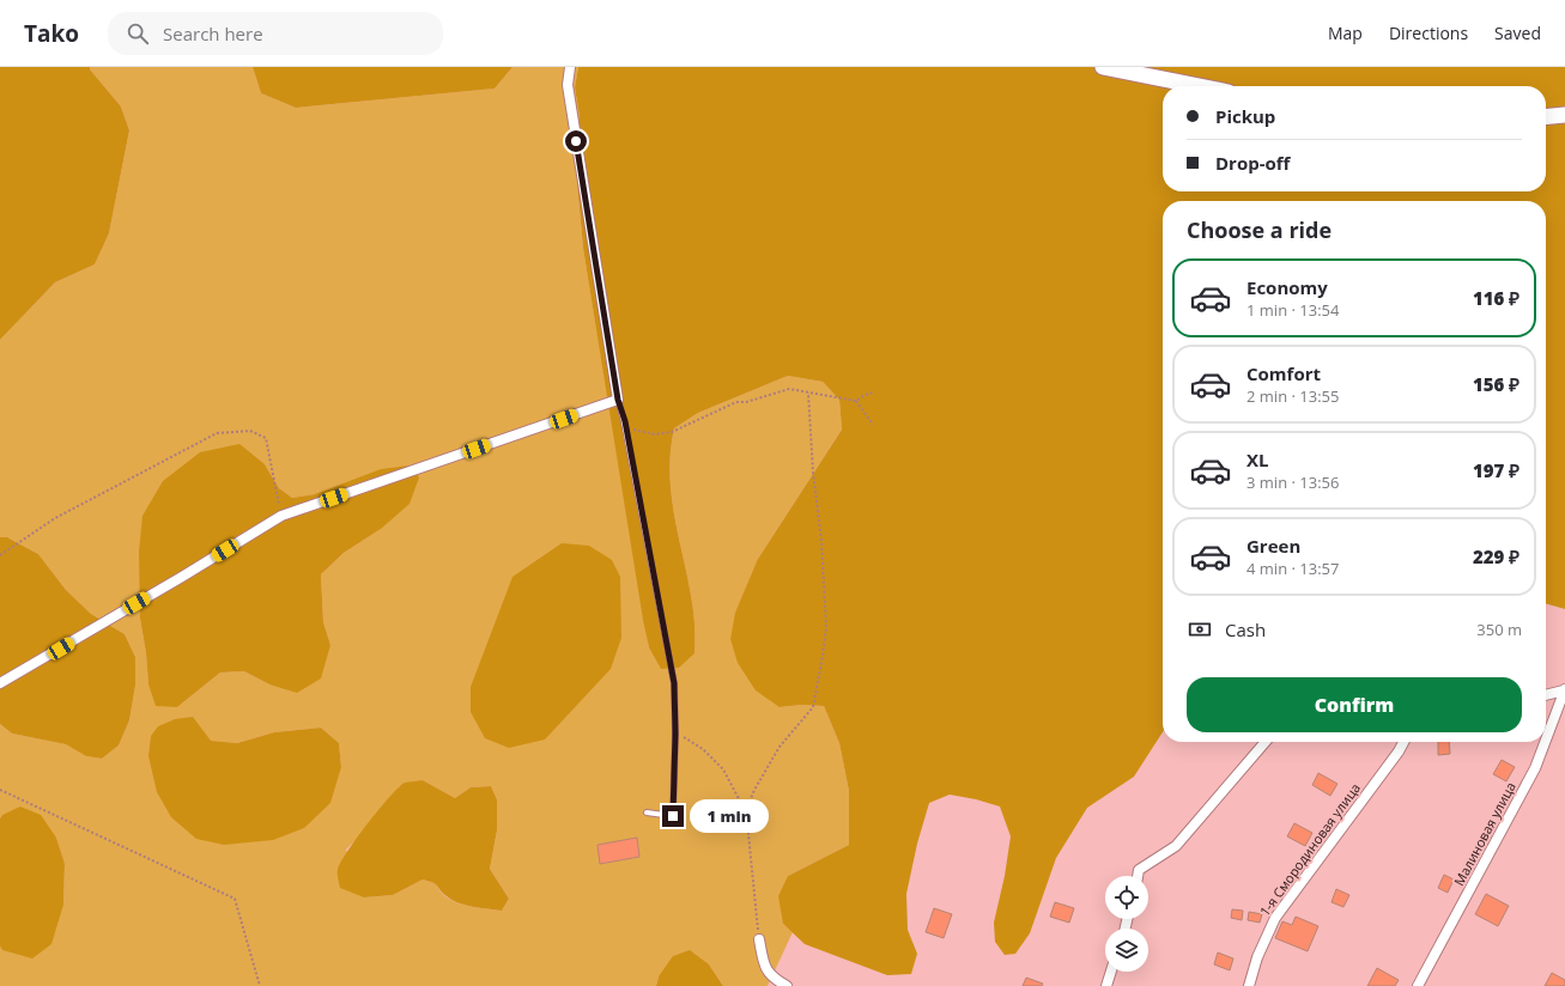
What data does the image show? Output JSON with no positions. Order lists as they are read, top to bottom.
{
  "streets": {
    "street": ["Малиновая улица", "1-я Смородиновая улица"]
  },
  "page": {
    "header": "Tako",
    "search": "Search here",
    "nav": ["Map", "Directions", "Saved"],
    "banner": ["Pickup", "Drop-off"],
    "heading": "Choose a ride",
    "list": [
      {
        "name": "Economy",
        "note": "1 min · 13:54",
        "value": "116 ₽"
      },
      {
        "name": "Comfort",
        "note": "2 min · 13:55",
        "value": "156 ₽"
      },
      {
        "name": "XL",
        "note": "3 min · 13:56",
        "value": "197 ₽"
      },
      {
        "name": "Green",
        "note": "4 min · 13:57",
        "value": "229 ₽"
      }
    ],
    "pay": ["Cash", "350 m"],
    "buttons": "Confirm",
    "bubble": "1 min"
  }
}
